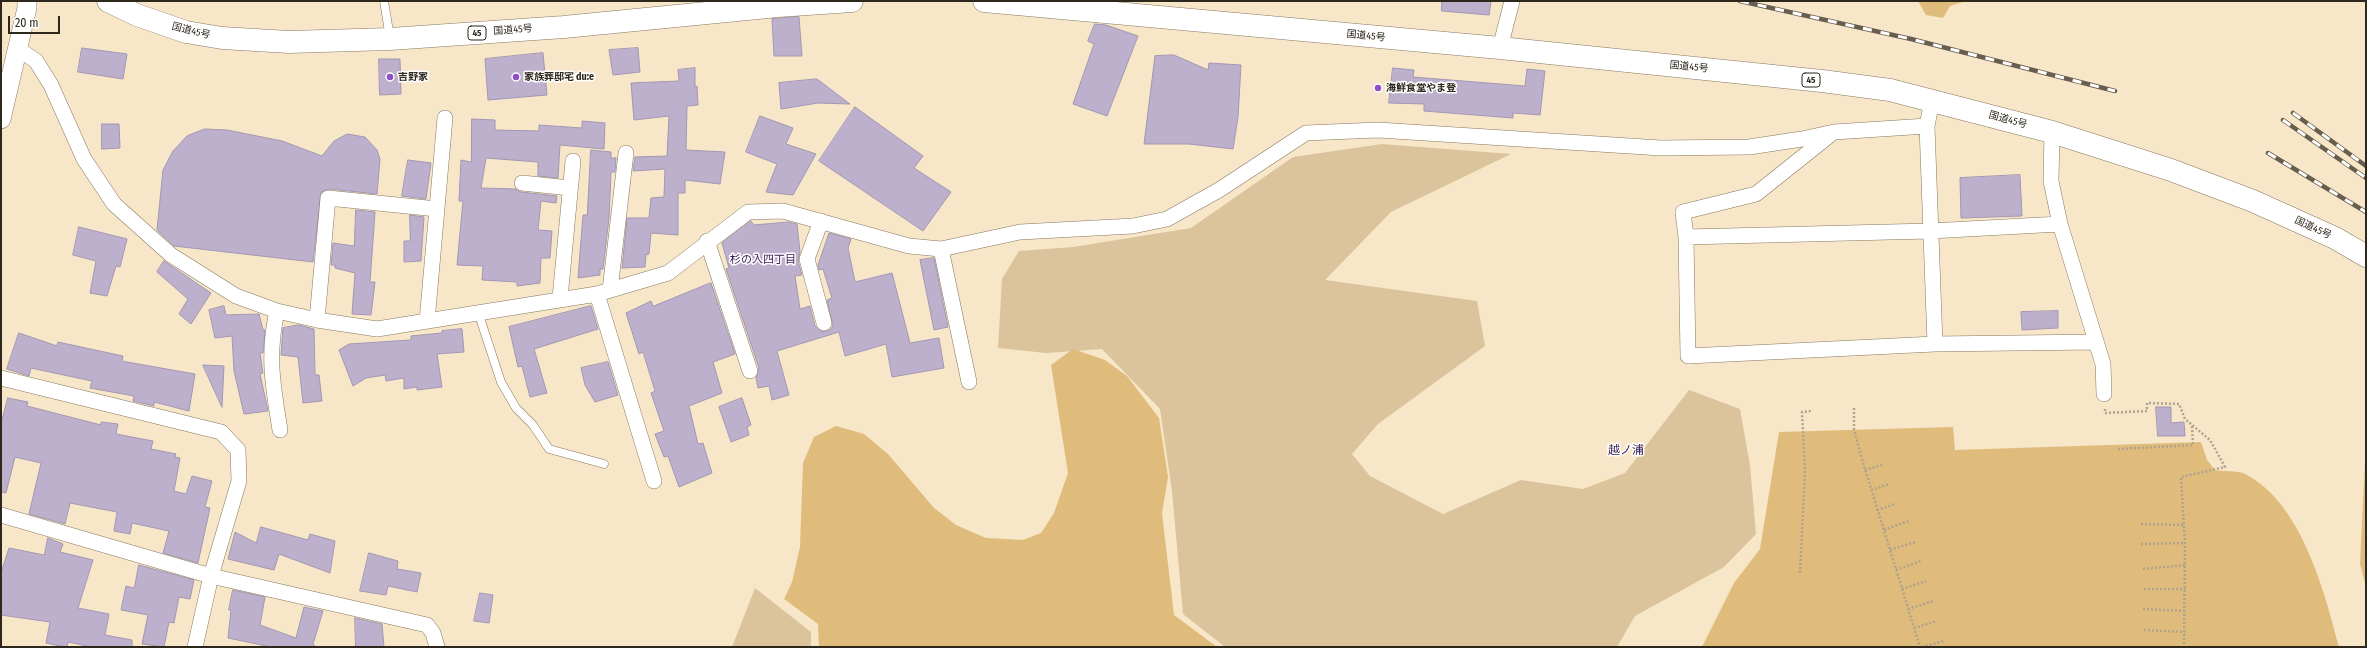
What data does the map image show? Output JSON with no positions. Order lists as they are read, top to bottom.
{
  "streets": {
    "highway": ["国道45号", "45"]
  },
  "districts": ["杉の入四丁目", "越ノ浦"],
  "places": ["吉野家", "家族葬邸宅 du:e", "海鮮食堂やま登"],
  "scale_bar": "20 m"
}
